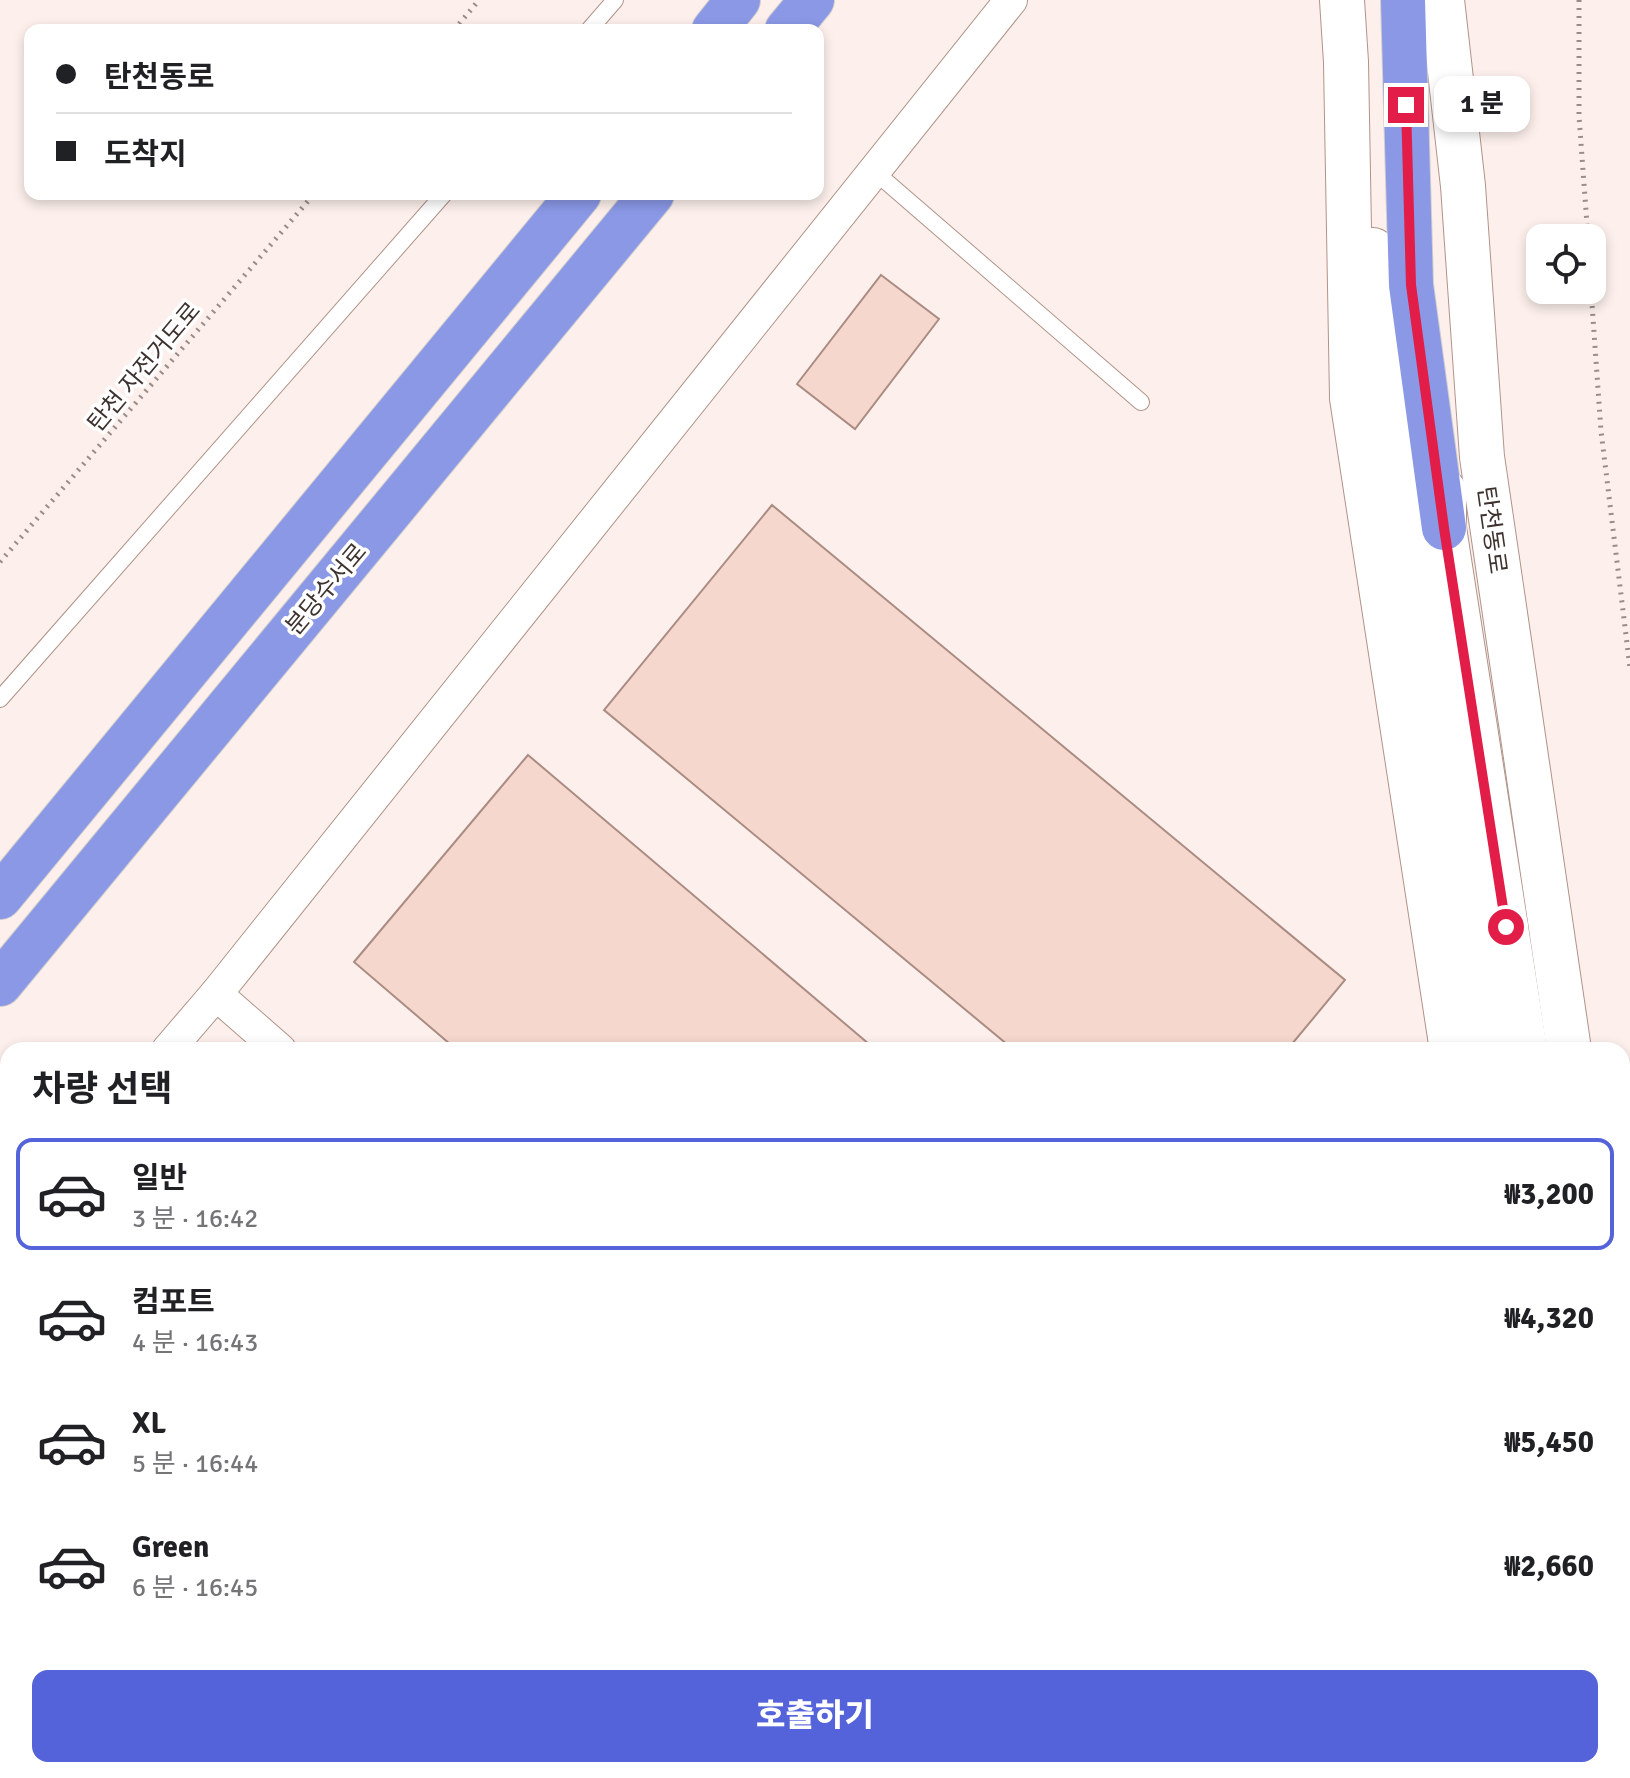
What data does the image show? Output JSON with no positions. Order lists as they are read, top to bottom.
{
  "streets": {
    "highway": ["분당수서로"],
    "main road": ["탄천동로"],
    "path": ["탄천 자전거도로"]
  },
  "page": {
    "banner": ["탄천동로", "도착지"],
    "bubble": "1 분",
    "heading": "차량 선택",
    "list": [
      {
        "name": "일반",
        "note": "3 분 · 16:42",
        "value": "₩3,200"
      },
      {
        "name": "컴포트",
        "note": "4 분 · 16:43",
        "value": "₩4,320"
      },
      {
        "name": "XL",
        "note": "5 분 · 16:44",
        "value": "₩5,450"
      },
      {
        "name": "Green",
        "note": "6 분 · 16:45",
        "value": "₩2,660"
      }
    ],
    "buttons": "호출하기"
  }
}
